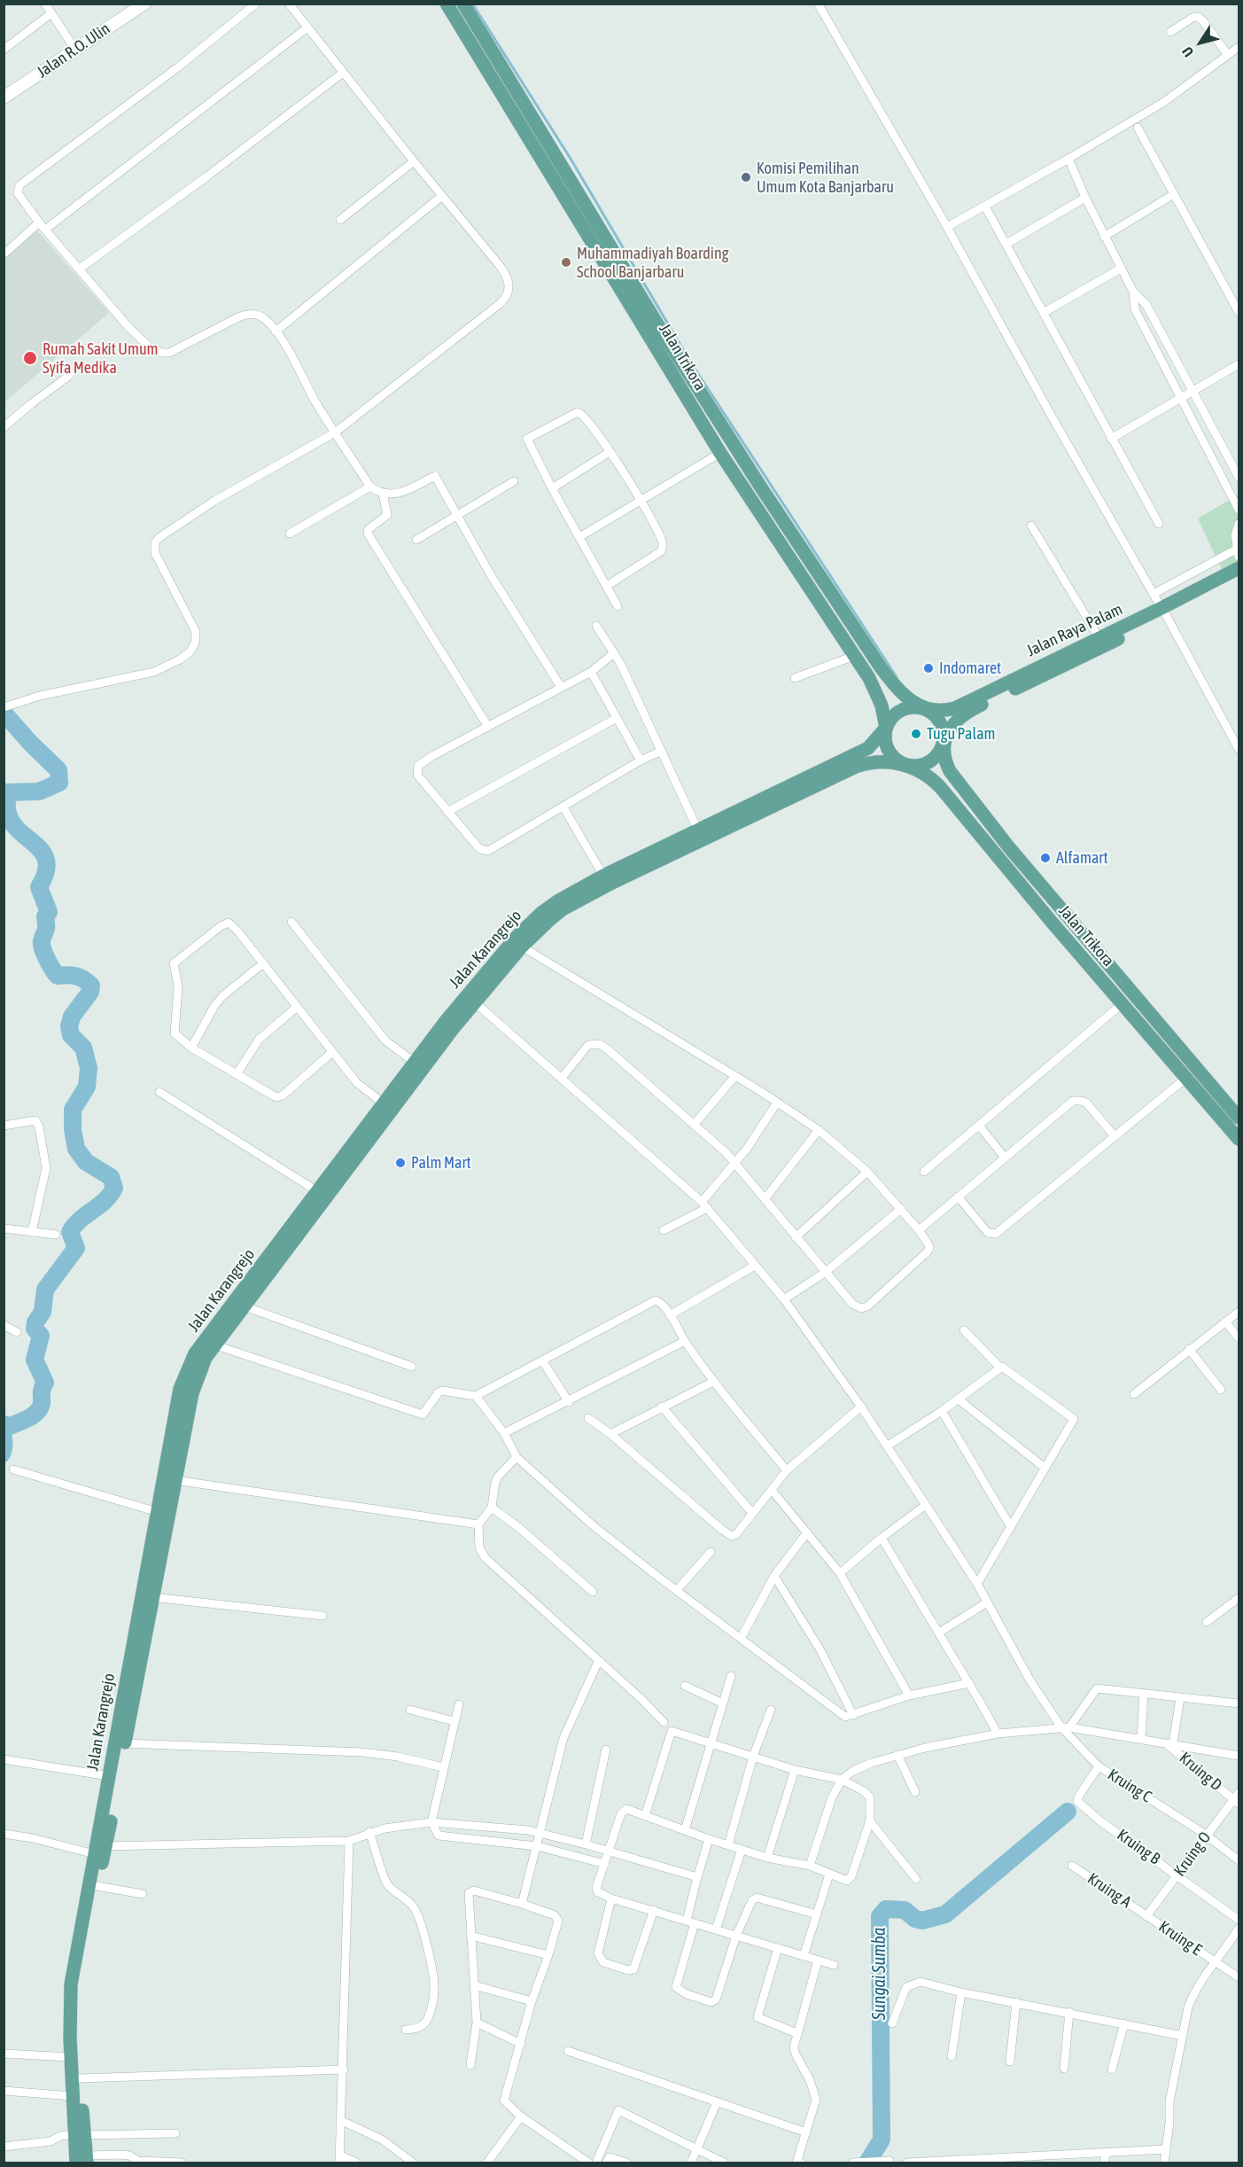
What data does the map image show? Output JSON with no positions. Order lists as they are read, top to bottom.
{
  "streets": {
    "main road": [
      "Jalan R.O. Ulin",
      "Jalan Trikora",
      "Jalan Raya Palam",
      "Jalan Karangrejo"
    ],
    "street": [
      "Kruing D",
      "Kruing C",
      "Kruing B",
      "Kruing O",
      "Kruing A",
      "Kruing E"
    ]
  },
  "crossings": [
    ["Jalan Trikora", "Jalan Raya Palam"],
    ["Jalan Trikora", "Jalan Karangrejo"],
    ["Jalan Raya Palam", "Jalan Karangrejo"],
    ["Jalan Karangrejo", "Kruing C"],
    ["Kruing D", "Kruing O"],
    ["Kruing C", "Kruing B"],
    ["Kruing C", "Kruing O"],
    ["Kruing B", "Kruing O"],
    ["Kruing O", "Kruing A"],
    ["Kruing O", "Kruing E"],
    ["Kruing A", "Kruing E"]
  ],
  "water": ["Sungai Sumba"],
  "places": [
    "Komisi Pemilihan Umum Kota Banjarbaru",
    "Muhammadiyah Boarding School Banjarbaru",
    "Rumah Sakit Umum Syifa Medika",
    "Indomaret",
    "Tugu Palam",
    "Alfamart",
    "Palm Mart"
  ],
  "north": "bottom left"
}
